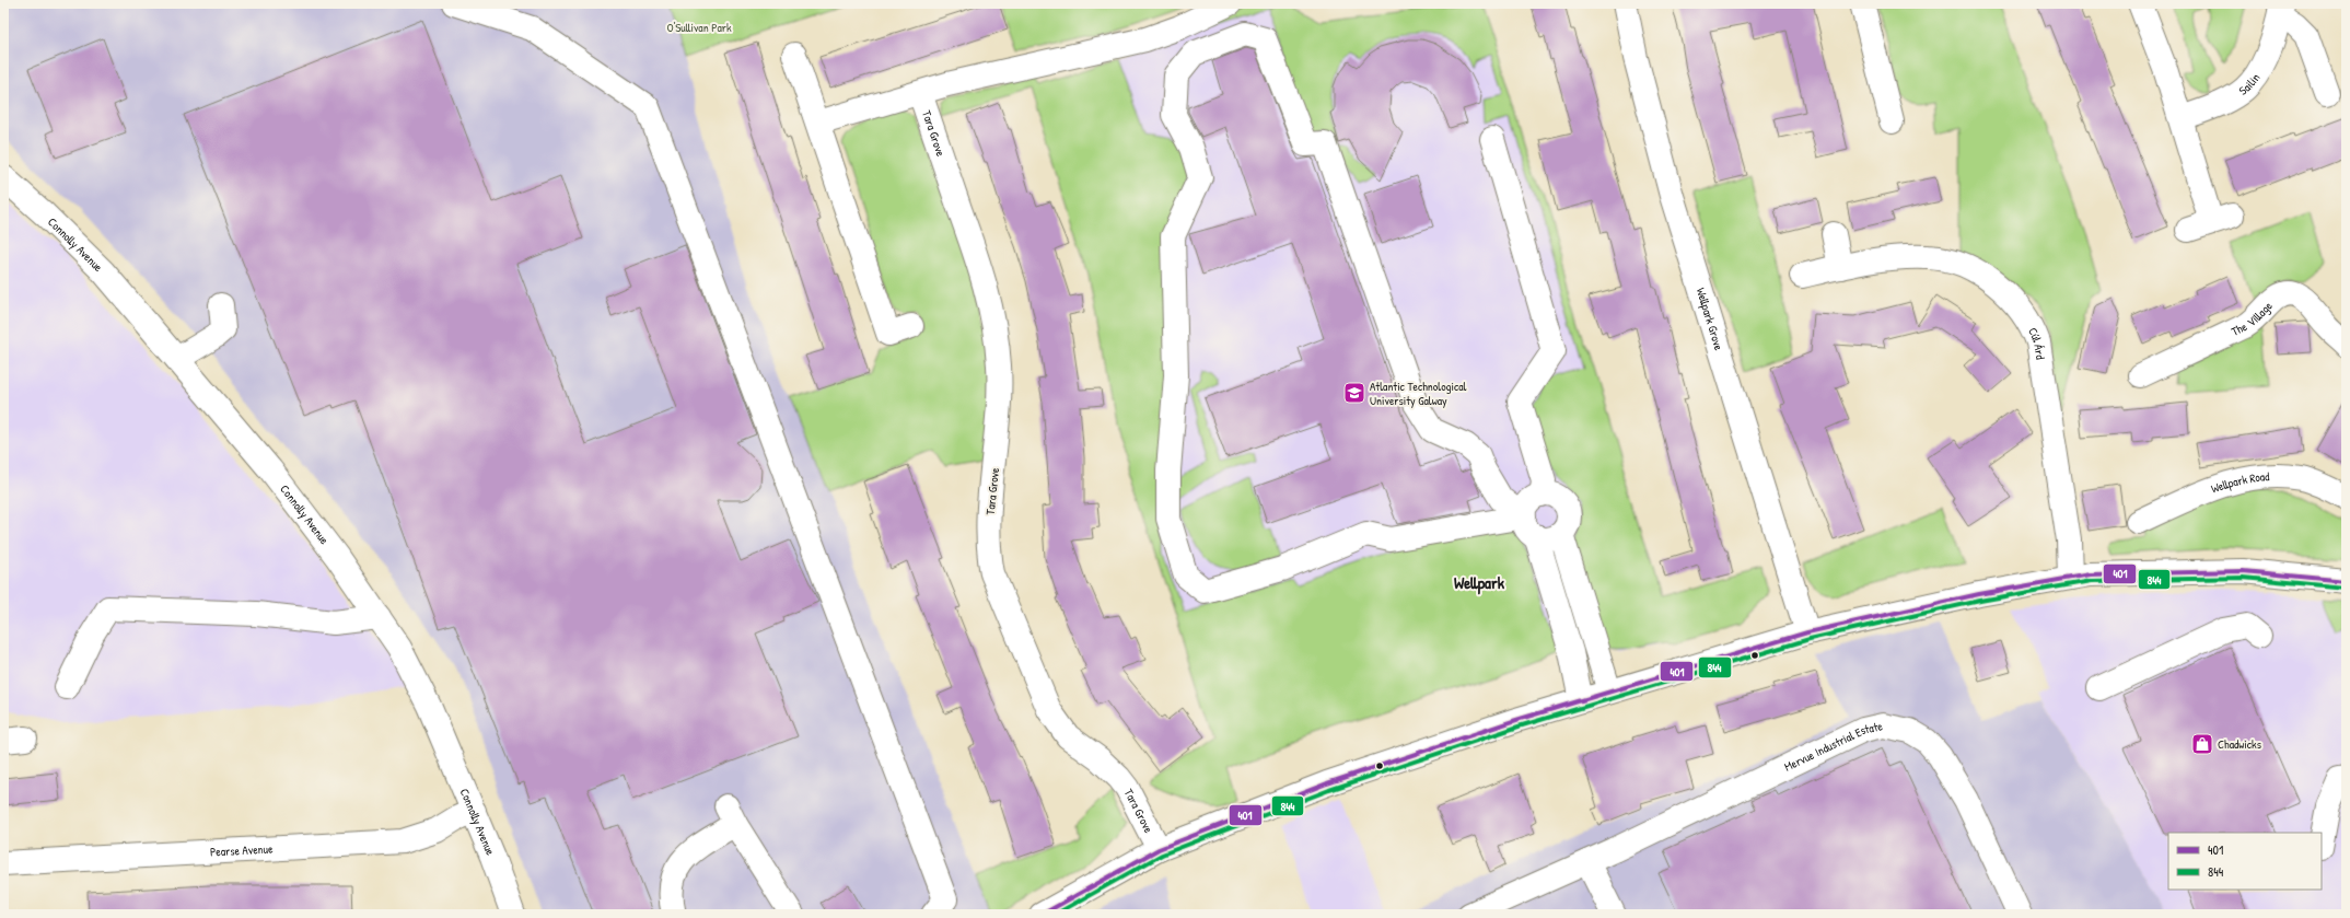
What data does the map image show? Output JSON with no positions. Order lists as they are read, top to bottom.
{
  "streets": {
    "street": [
      "Sailin",
      "Tara Grove",
      "Connolly Avenue",
      "The Village",
      "Wellpark Grove",
      "Cúl Árd",
      "Wellpark Road",
      "Mervue Industrial Estate",
      "Pearse Avenue"
    ]
  },
  "crossings": [
    ["Connolly Avenue", "Pearse Avenue"]
  ],
  "districts": ["Wellpark"],
  "parks": ["O'Sullivan Park"],
  "places": {
    "school or university": ["Atlantic Technological University Galway"],
    "shop": ["Chadwicks"]
  },
  "lines": ["transit line 401", "transit line 844"],
  "legend": ["401", "844"]
}
